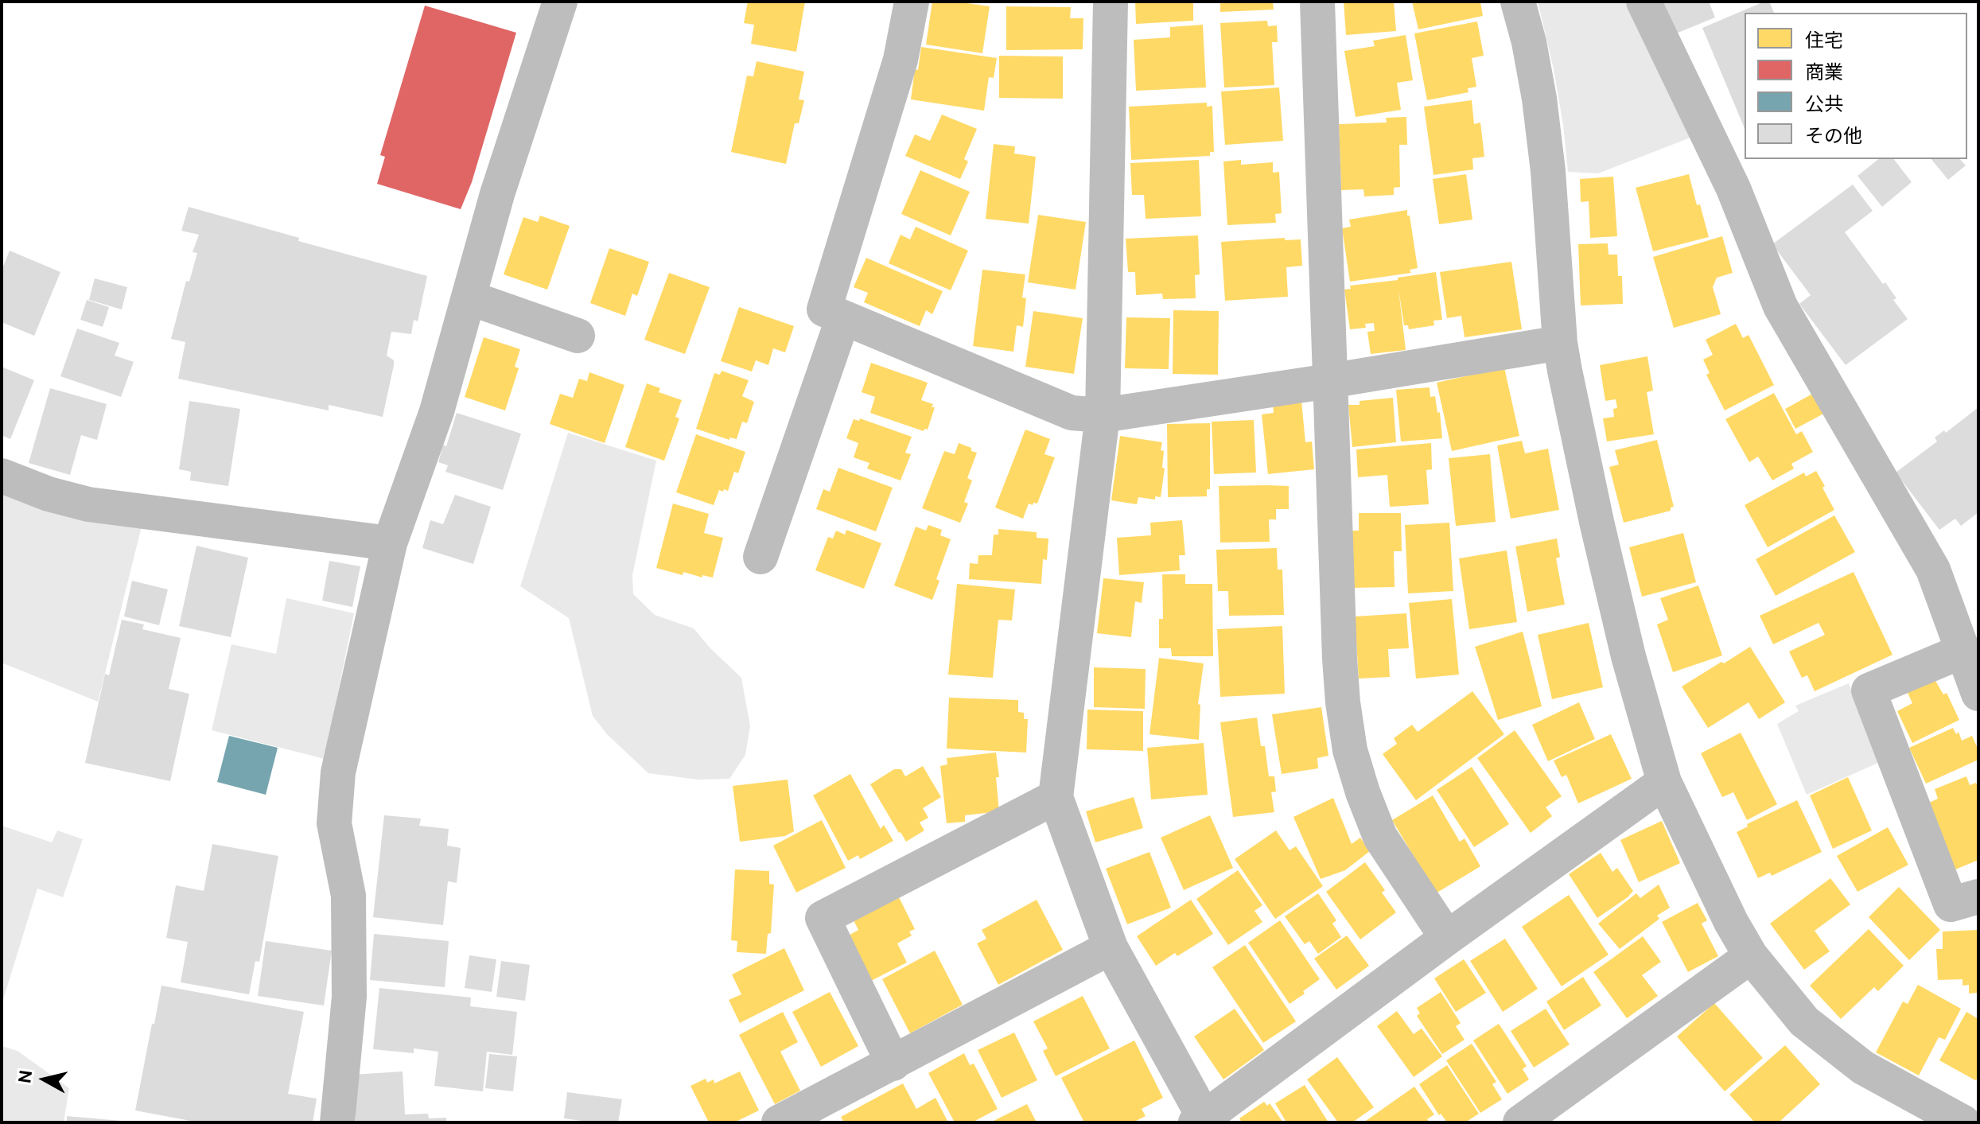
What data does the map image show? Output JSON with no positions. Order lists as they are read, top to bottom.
{
  "legend": [
    "住宅",
    "商業",
    "公共",
    "その他"
  ],
  "north": "left"
}
